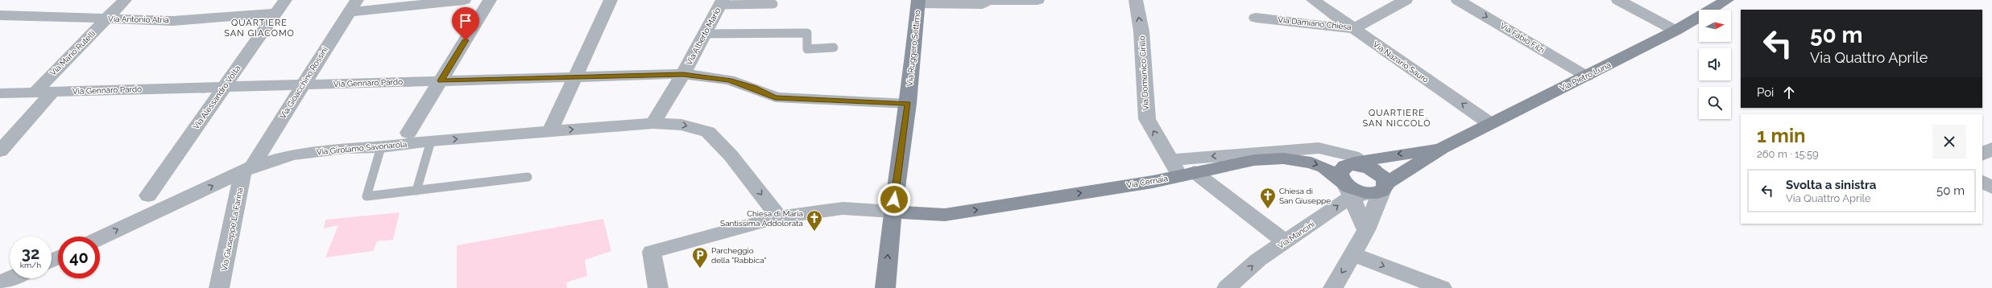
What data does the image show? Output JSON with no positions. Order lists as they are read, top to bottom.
{
  "streets": {
    "street": [
      "Via Antonio Atria",
      "Via Damiano Chiesa",
      "Via Alberto Mario",
      "Via Fabio Filzi",
      "Via Ruggero Settimo",
      "Via Mario Rutelli",
      "Via Nazario Sauro",
      "Via Domenico Cirillo",
      "Via Pietro Luna",
      "Via Gioacchino Rossini",
      "Via Gennaro Pardo",
      "Via Alessandro Volta",
      "Via Girolamo Savonarola",
      "Via Cernaia",
      "Via Giuseppe La Farina",
      "Via Mancini"
    ]
  },
  "crossings": [
    ["Via Antonio Atria", "Via Mario Rutelli"],
    ["Via Antonio Atria", "Via Alessandro Volta"],
    ["Via Damiano Chiesa", "Via Nazario Sauro"],
    ["Via Alberto Mario", "Via Gennaro Pardo"],
    ["Via Alberto Mario", "Via Girolamo Savonarola"],
    ["Via Fabio Filzi", "Via Pietro Luna"],
    ["Via Ruggero Settimo", "Via Gennaro Pardo"],
    ["Via Ruggero Settimo", "Via Cernaia"],
    ["Via Mario Rutelli", "Via Gennaro Pardo"],
    ["Via Nazario Sauro", "Via Pietro Luna"],
    ["Via Domenico Cirillo", "Via Cernaia"],
    ["Via Pietro Luna", "Via Cernaia"],
    ["Via Pietro Luna", "Via Mancini"],
    ["Via Gioacchino Rossini", "Via Gennaro Pardo"],
    ["Via Gioacchino Rossini", "Via Girolamo Savonarola"],
    ["Via Gioacchino Rossini", "Via Giuseppe La Farina"],
    ["Via Gennaro Pardo", "Via Alessandro Volta"],
    ["Via Girolamo Savonarola", "Via Giuseppe La Farina"],
    ["Via Cernaia", "Via Mancini"]
  ],
  "one_way": [
    "Via Fabio Filzi",
    "Via Nazario Sauro",
    "Via Domenico Cirillo",
    "Via Girolamo Savonarola"
  ],
  "districts": ["QUARTIERE SAN GIACOMO", "QUARTIERE SAN NICCOLÒ"],
  "places": {
    "church": ["Chiesa di San Giuseppe", "Chiesa di Maria Santissima Addolorata"],
    "parking": ["Parcheggio della \"Rabbica\""]
  },
  "north": "right",
  "page": {
    "turn": ["50 m", "Via Quattro Aprile"],
    "then": "Poi",
    "heading": ["1 min", "260 m · 15:59"],
    "list": [
      {
        "name": "Svolta a sinistra",
        "note": "Via Quattro Aprile",
        "value": "50 m"
      }
    ],
    "speed": "32 km/h",
    "limit": "40"
  }
}
